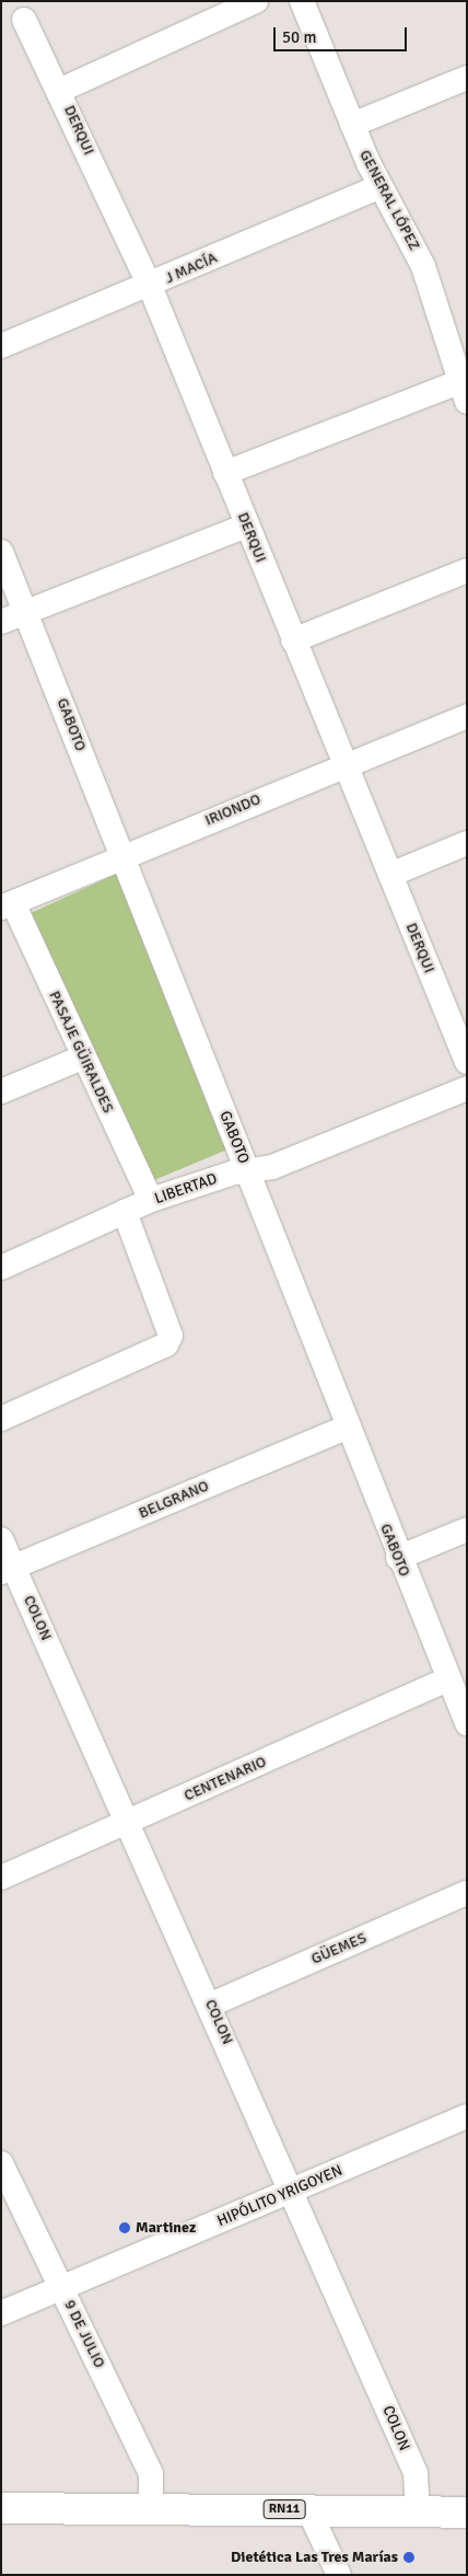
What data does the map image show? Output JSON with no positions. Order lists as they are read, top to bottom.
{
  "streets": {
    "main road": ["RN11"],
    "street": [
      "DERQUI",
      "GENERAL LÓPEZ",
      "J MACÍA",
      "GABOTO",
      "IRIONDO",
      "PASAJE GÜIRALDES",
      "LIBERTAD",
      "BELGRANO",
      "COLON",
      "CENTENARIO",
      "GÜEMES",
      "HIPÓLITO YRIGOYEN",
      "9 DE JULIO"
    ]
  },
  "crossings": [
    ["DERQUI", "J MACÍA"],
    ["DERQUI", "IRIONDO"],
    ["GENERAL LÓPEZ", "J MACÍA"],
    ["GABOTO", "IRIONDO"],
    ["GABOTO", "LIBERTAD"],
    ["GABOTO", "BELGRANO"],
    ["GABOTO", "CENTENARIO"],
    ["IRIONDO", "PASAJE GÜIRALDES"],
    ["PASAJE GÜIRALDES", "LIBERTAD"],
    ["BELGRANO", "COLON"],
    ["COLON", "CENTENARIO"],
    ["COLON", "GÜEMES"],
    ["COLON", "HIPÓLITO YRIGOYEN"],
    ["COLON", "RN11"],
    ["HIPÓLITO YRIGOYEN", "9 DE JULIO"],
    ["9 DE JULIO", "RN11"]
  ],
  "places": ["Martinez", "Dietética Las Tres Marías"],
  "scale_bar": "50 m"
}
